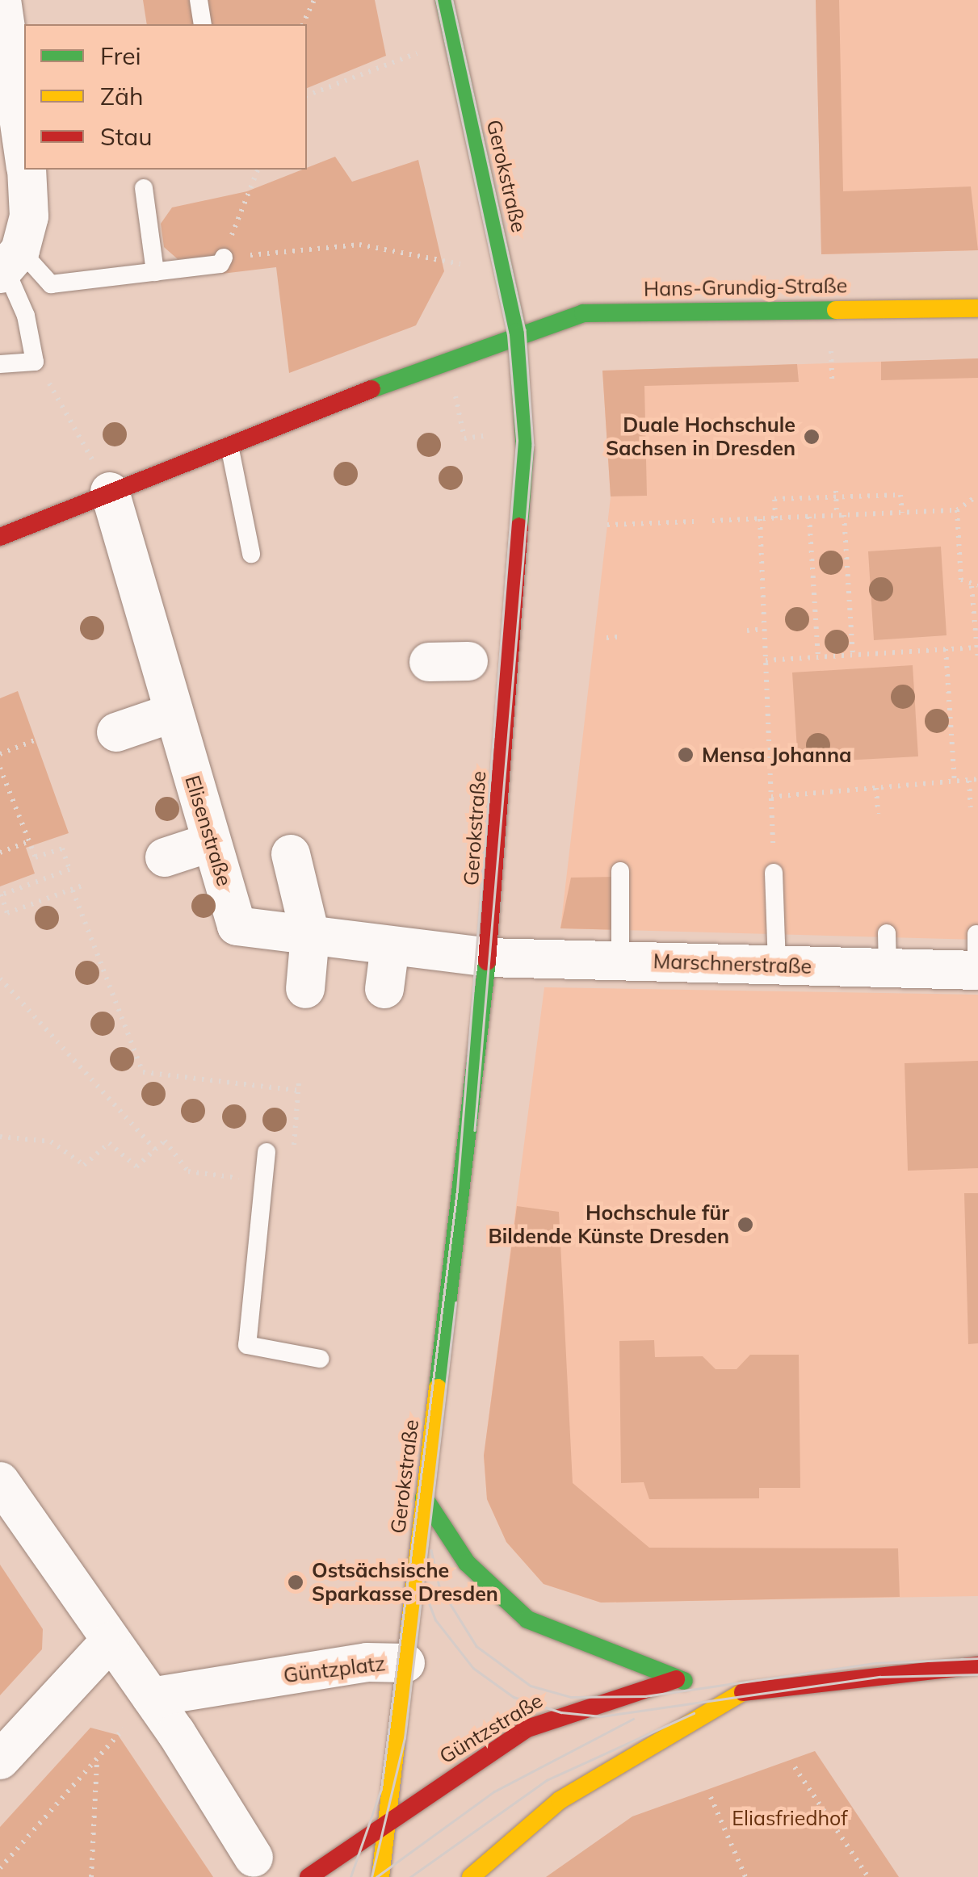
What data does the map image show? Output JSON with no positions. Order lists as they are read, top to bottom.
{
  "streets": {
    "street": [
      "Gerokstraße",
      "Hans-Grundig-Straße",
      "Elisenstraße",
      "Marschnerstraße",
      "Güntzplatz",
      "Güntzstraße"
    ]
  },
  "crossings": [
    ["Gerokstraße", "Hans-Grundig-Straße"],
    ["Gerokstraße", "Elisenstraße"],
    ["Gerokstraße", "Marschnerstraße"],
    ["Gerokstraße", "Güntzplatz"],
    ["Elisenstraße", "Marschnerstraße"],
    ["Güntzplatz", "Güntzstraße"]
  ],
  "parks": ["Eliasfriedhof"],
  "places": [
    "Duale Hochschule Sachsen in Dresden",
    "Mensa Johanna",
    "Hochschule für Bildende Künste Dresden",
    "Ostsächsische Sparkasse Dresden"
  ],
  "legend": ["Frei", "Zäh", "Stau"]
}
